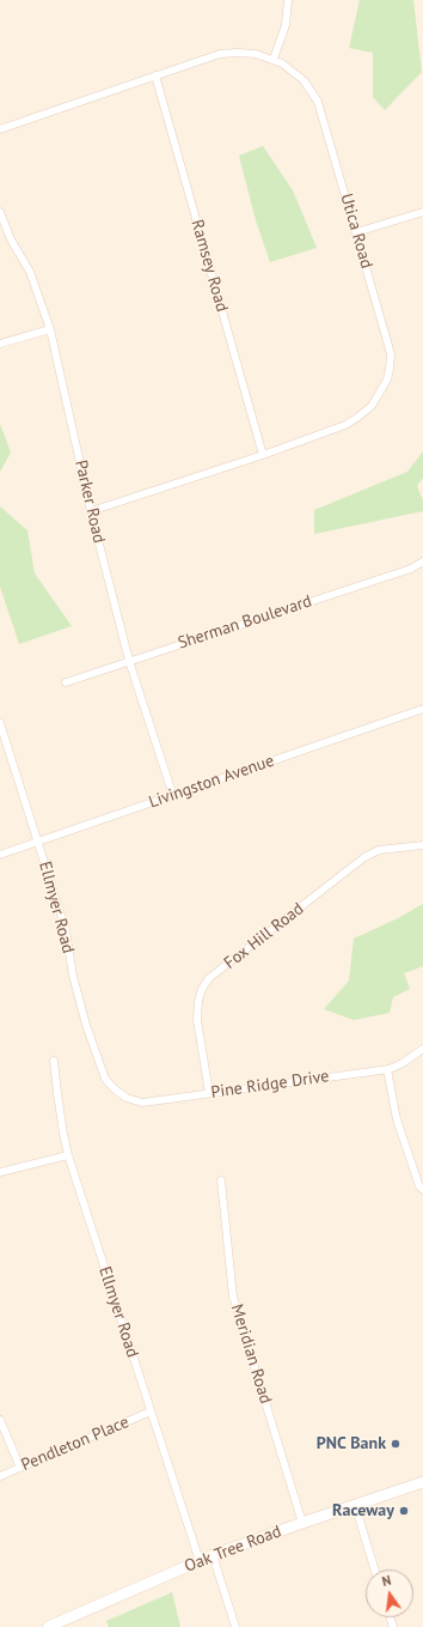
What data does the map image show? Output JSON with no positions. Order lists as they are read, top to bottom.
{
  "streets": {
    "main road": ["Oak Tree Road"],
    "street": [
      "Utica Road",
      "Ramsey Road",
      "Parker Road",
      "Sherman Boulevard",
      "Livingston Avenue",
      "Ellmyer Road",
      "Fox Hill Road",
      "Pine Ridge Drive",
      "Meridian Road",
      "Pendleton Place"
    ]
  },
  "crossings": [
    ["Utica Road", "Ramsey Road"],
    ["Utica Road", "Parker Road"],
    ["Parker Road", "Sherman Boulevard"],
    ["Parker Road", "Livingston Avenue"],
    ["Livingston Avenue", "Ellmyer Road"],
    ["Ellmyer Road", "Pine Ridge Drive"],
    ["Ellmyer Road", "Pendleton Place"],
    ["Ellmyer Road", "Oak Tree Road"],
    ["Fox Hill Road", "Pine Ridge Drive"],
    ["Meridian Road", "Oak Tree Road"]
  ],
  "places": ["PNC Bank", "Raceway"],
  "north": "top"
}
